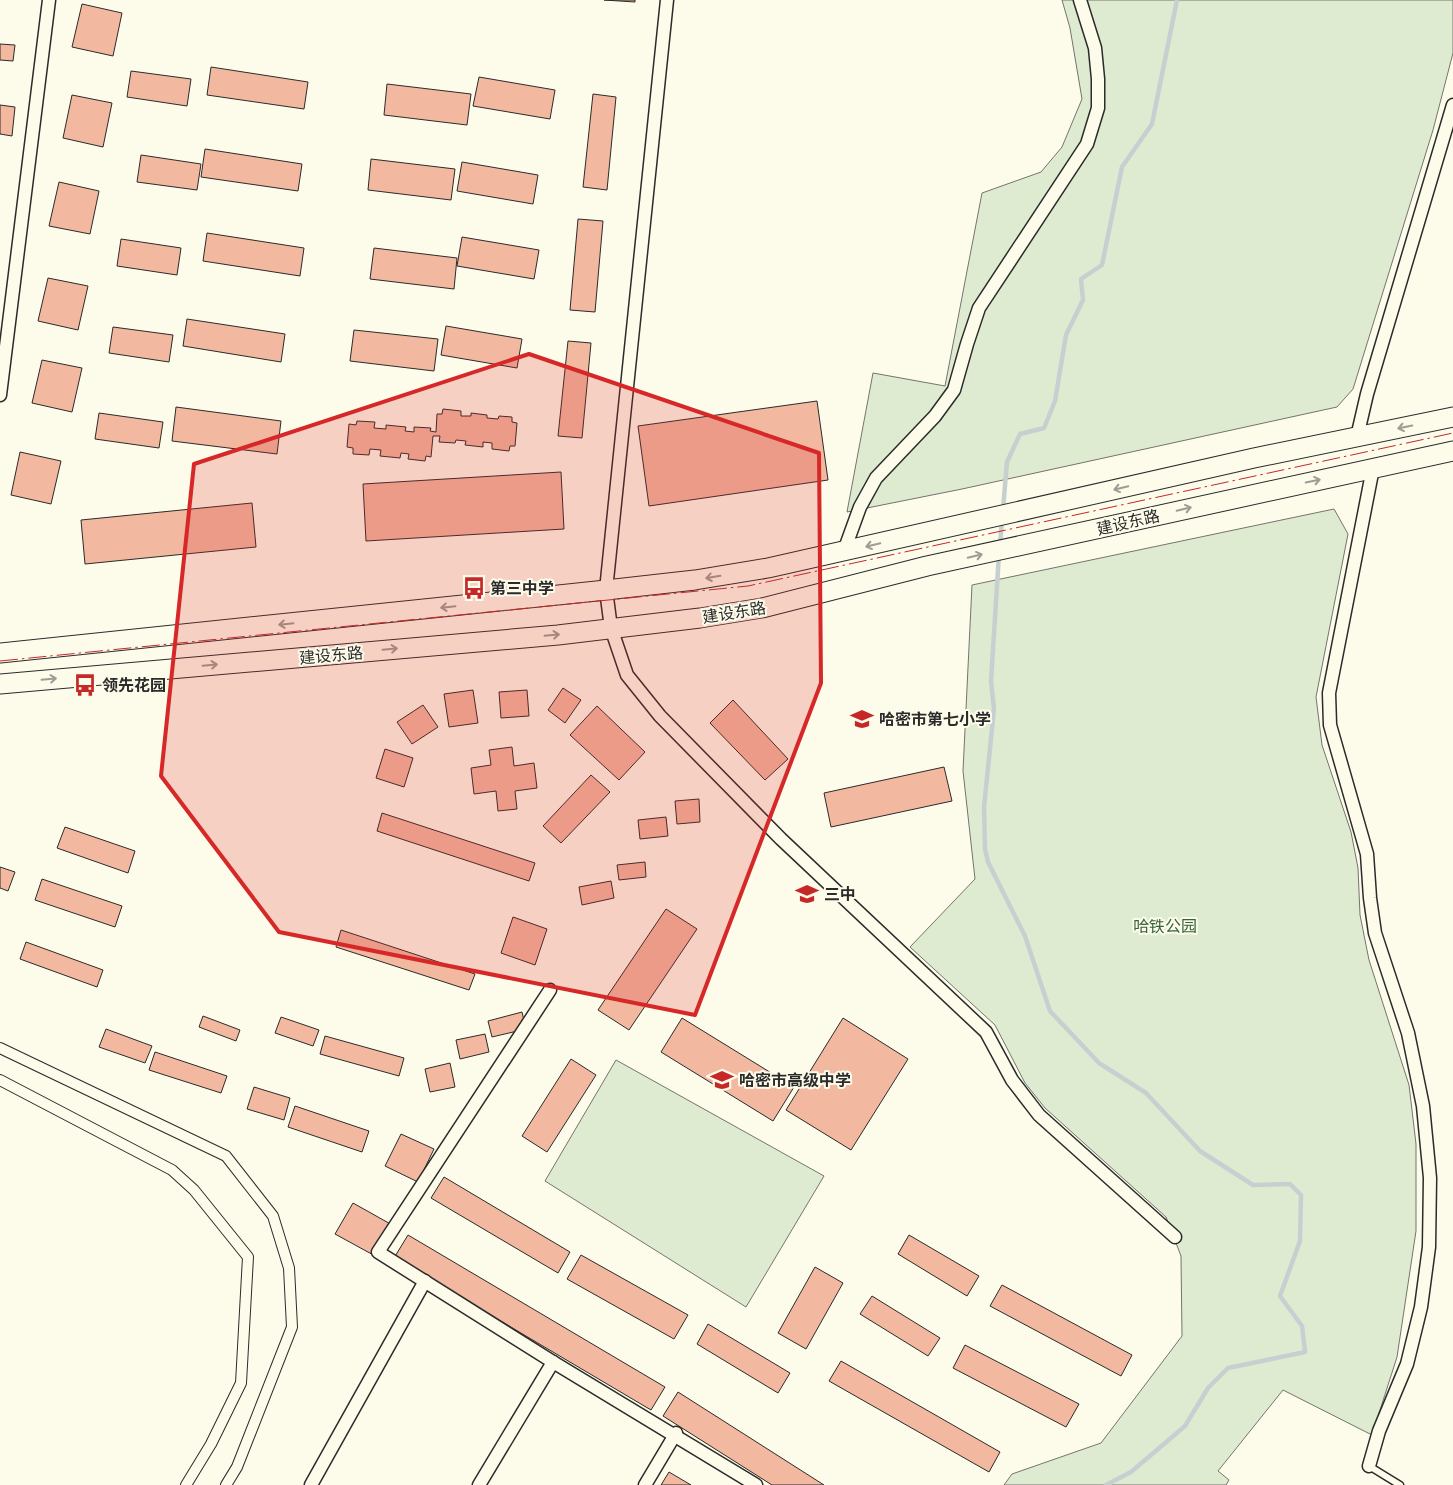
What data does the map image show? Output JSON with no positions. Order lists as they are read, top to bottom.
{
  "streets": {
    "main road": ["建设东路"]
  },
  "parks": ["哈铁公园"],
  "places": {
    "bus stop": ["第三中学", "领先花园"],
    "school or university": ["哈密市第七小学", "三中", "哈密市高级中学"]
  }
}
